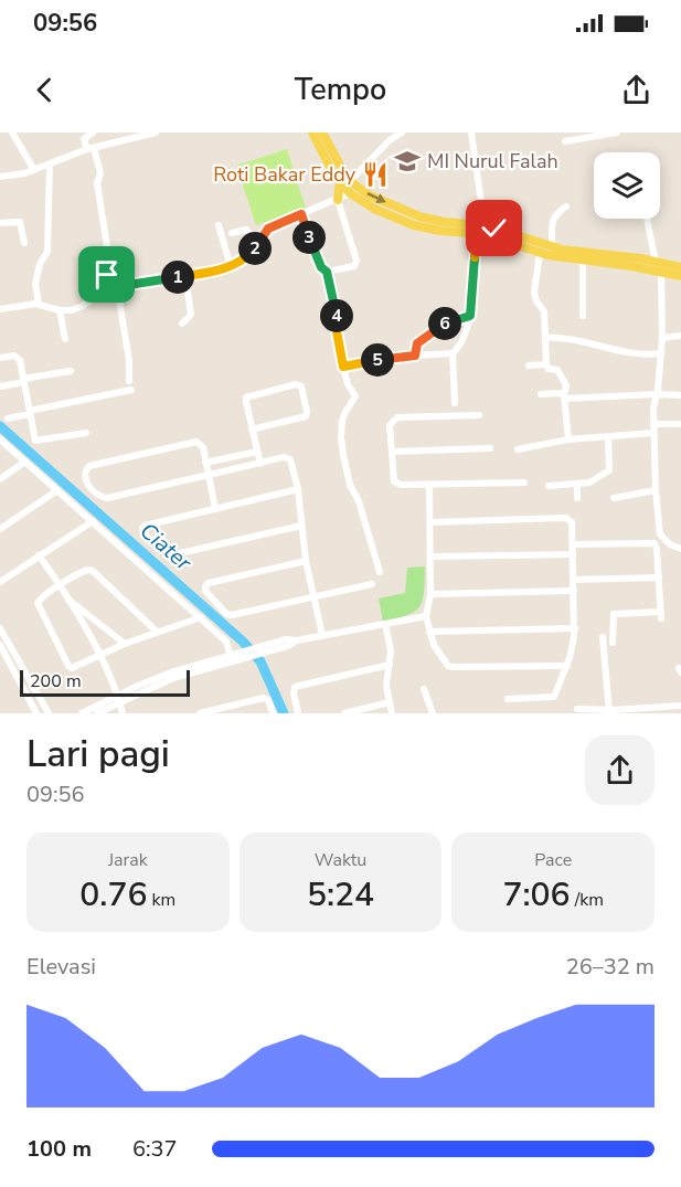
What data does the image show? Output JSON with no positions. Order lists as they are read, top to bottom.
{
  "water": ["Ciater"],
  "places": {
    "school or university": ["MI Nurul Falah"],
    "restaurant": ["Roti Bakar Eddy"]
  },
  "scale_bar": "200 m",
  "page": {
    "status": "09:56",
    "header": "Tempo",
    "pins": [
      "3",
      "2",
      "1",
      "4",
      "6",
      "5"
    ],
    "scale": "200 m",
    "heading": ["Lari pagi", "09:56"],
    "stats": [
      ["Jarak", "0.76 km"],
      ["Waktu", "5:24"],
      ["Pace", "7:06 /km"]
    ],
    "chart": ["Elevasi", "26–32 m"],
    "list": [
      {
        "name": "100 m",
        "note": "6:37"
      }
    ]
  }
}
